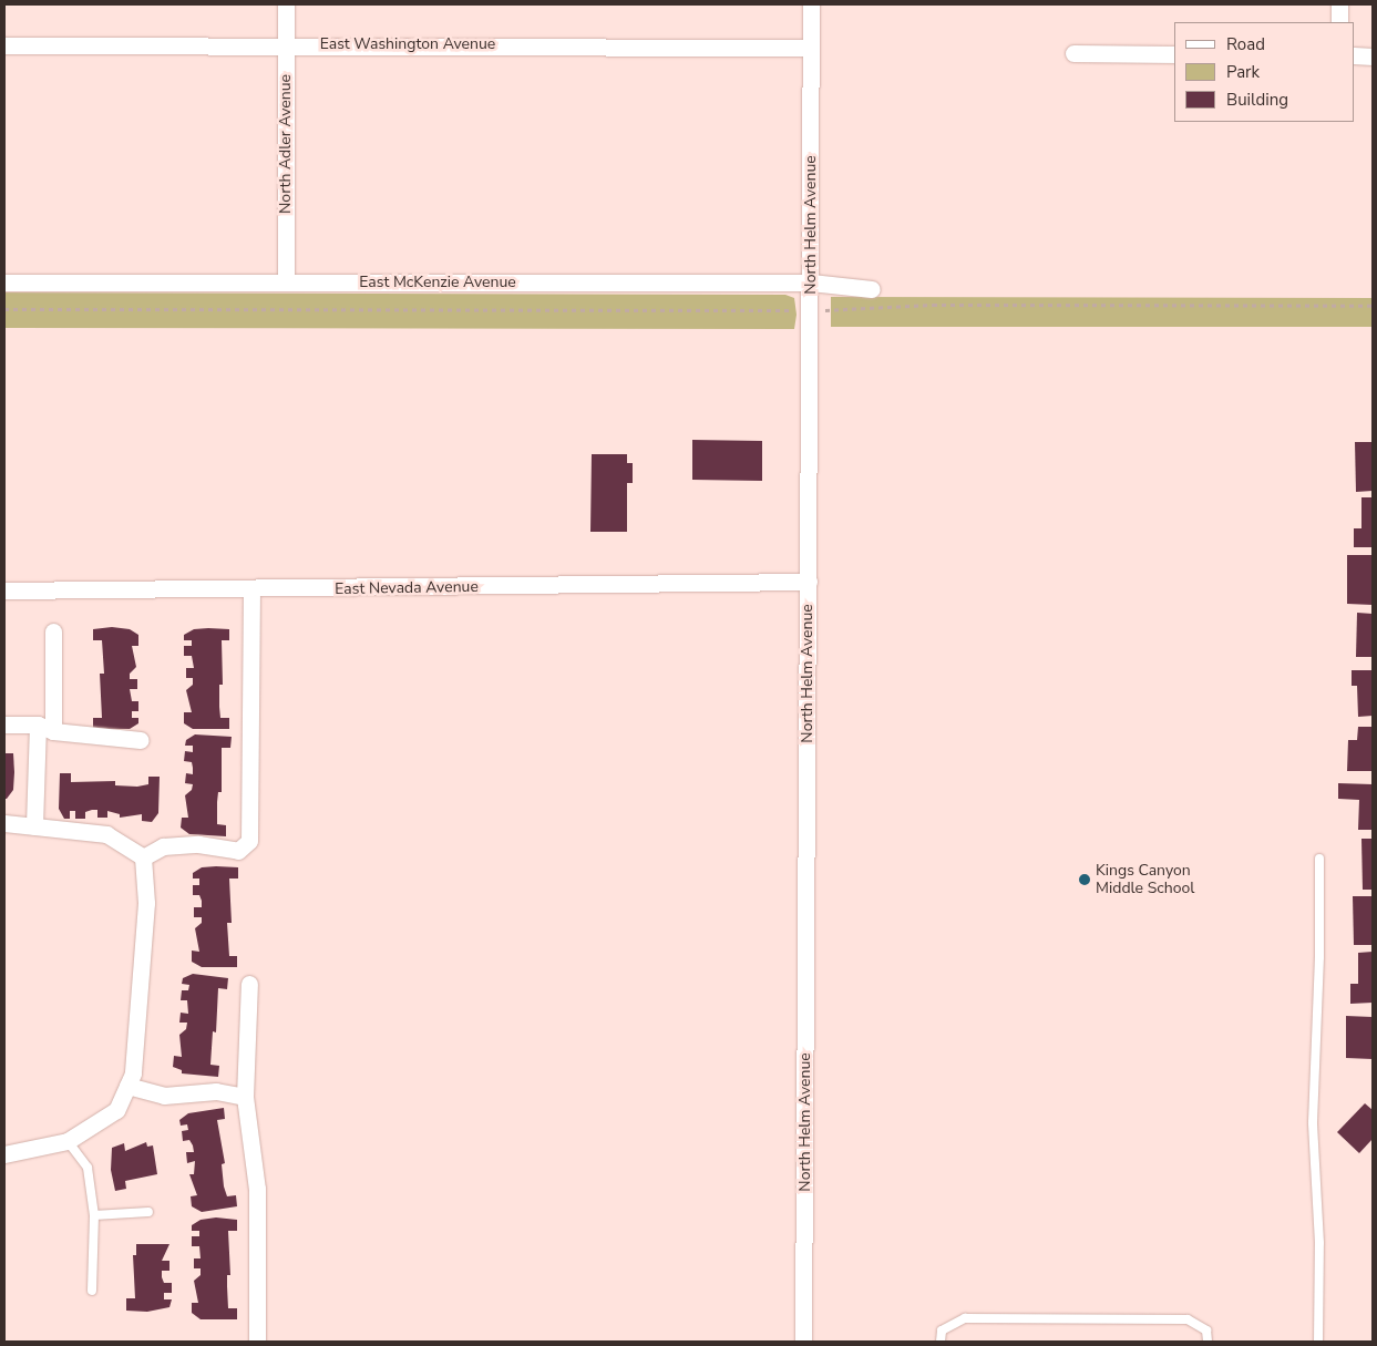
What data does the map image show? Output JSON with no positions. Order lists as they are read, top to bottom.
{
  "streets": {
    "street": [
      "East Washington Avenue",
      "North Adler Avenue",
      "North Helm Avenue",
      "East McKenzie Avenue",
      "East Nevada Avenue"
    ]
  },
  "crossings": [
    ["East Washington Avenue", "North Adler Avenue"],
    ["East Washington Avenue", "North Helm Avenue"],
    ["North Adler Avenue", "East McKenzie Avenue"],
    ["North Helm Avenue", "East McKenzie Avenue"],
    ["North Helm Avenue", "East Nevada Avenue"]
  ],
  "places": ["Kings Canyon Middle School"],
  "legend": ["Road", "Park", "Building"]
}
